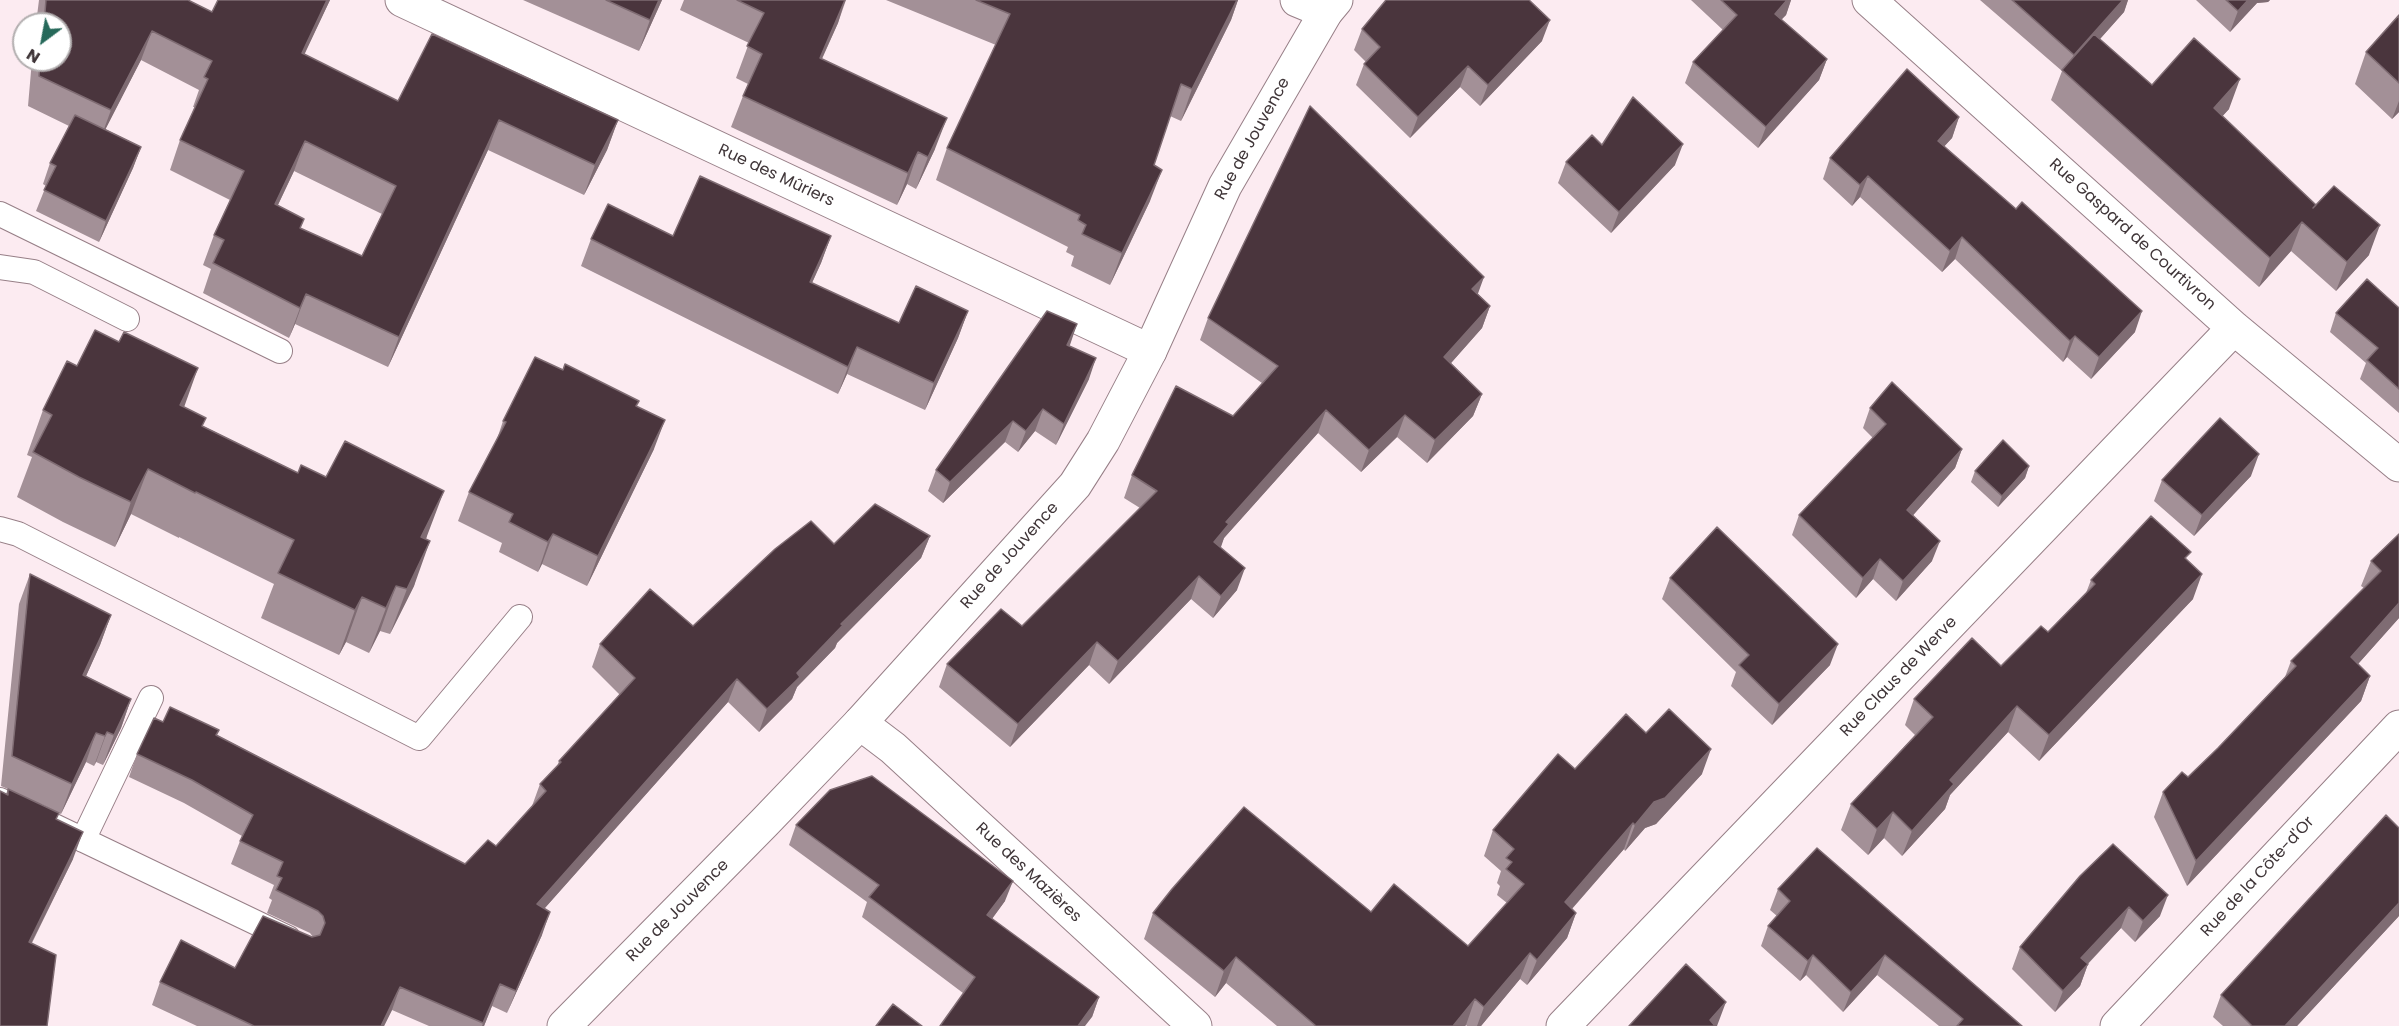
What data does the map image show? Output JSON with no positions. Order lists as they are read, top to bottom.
{
  "streets": {
    "street": [
      "Rue de Jouvence",
      "Rue des Mûriers",
      "Rue Gaspard de Courtivron",
      "Rue Claus de Werve",
      "Rue des Mazières",
      "Rue de la Côte-d'Or"
    ]
  },
  "crossings": [
    ["Rue de Jouvence", "Rue des Mûriers"],
    ["Rue de Jouvence", "Rue des Mazières"],
    ["Rue Gaspard de Courtivron", "Rue Claus de Werve"]
  ],
  "north": "bottom left"
}
